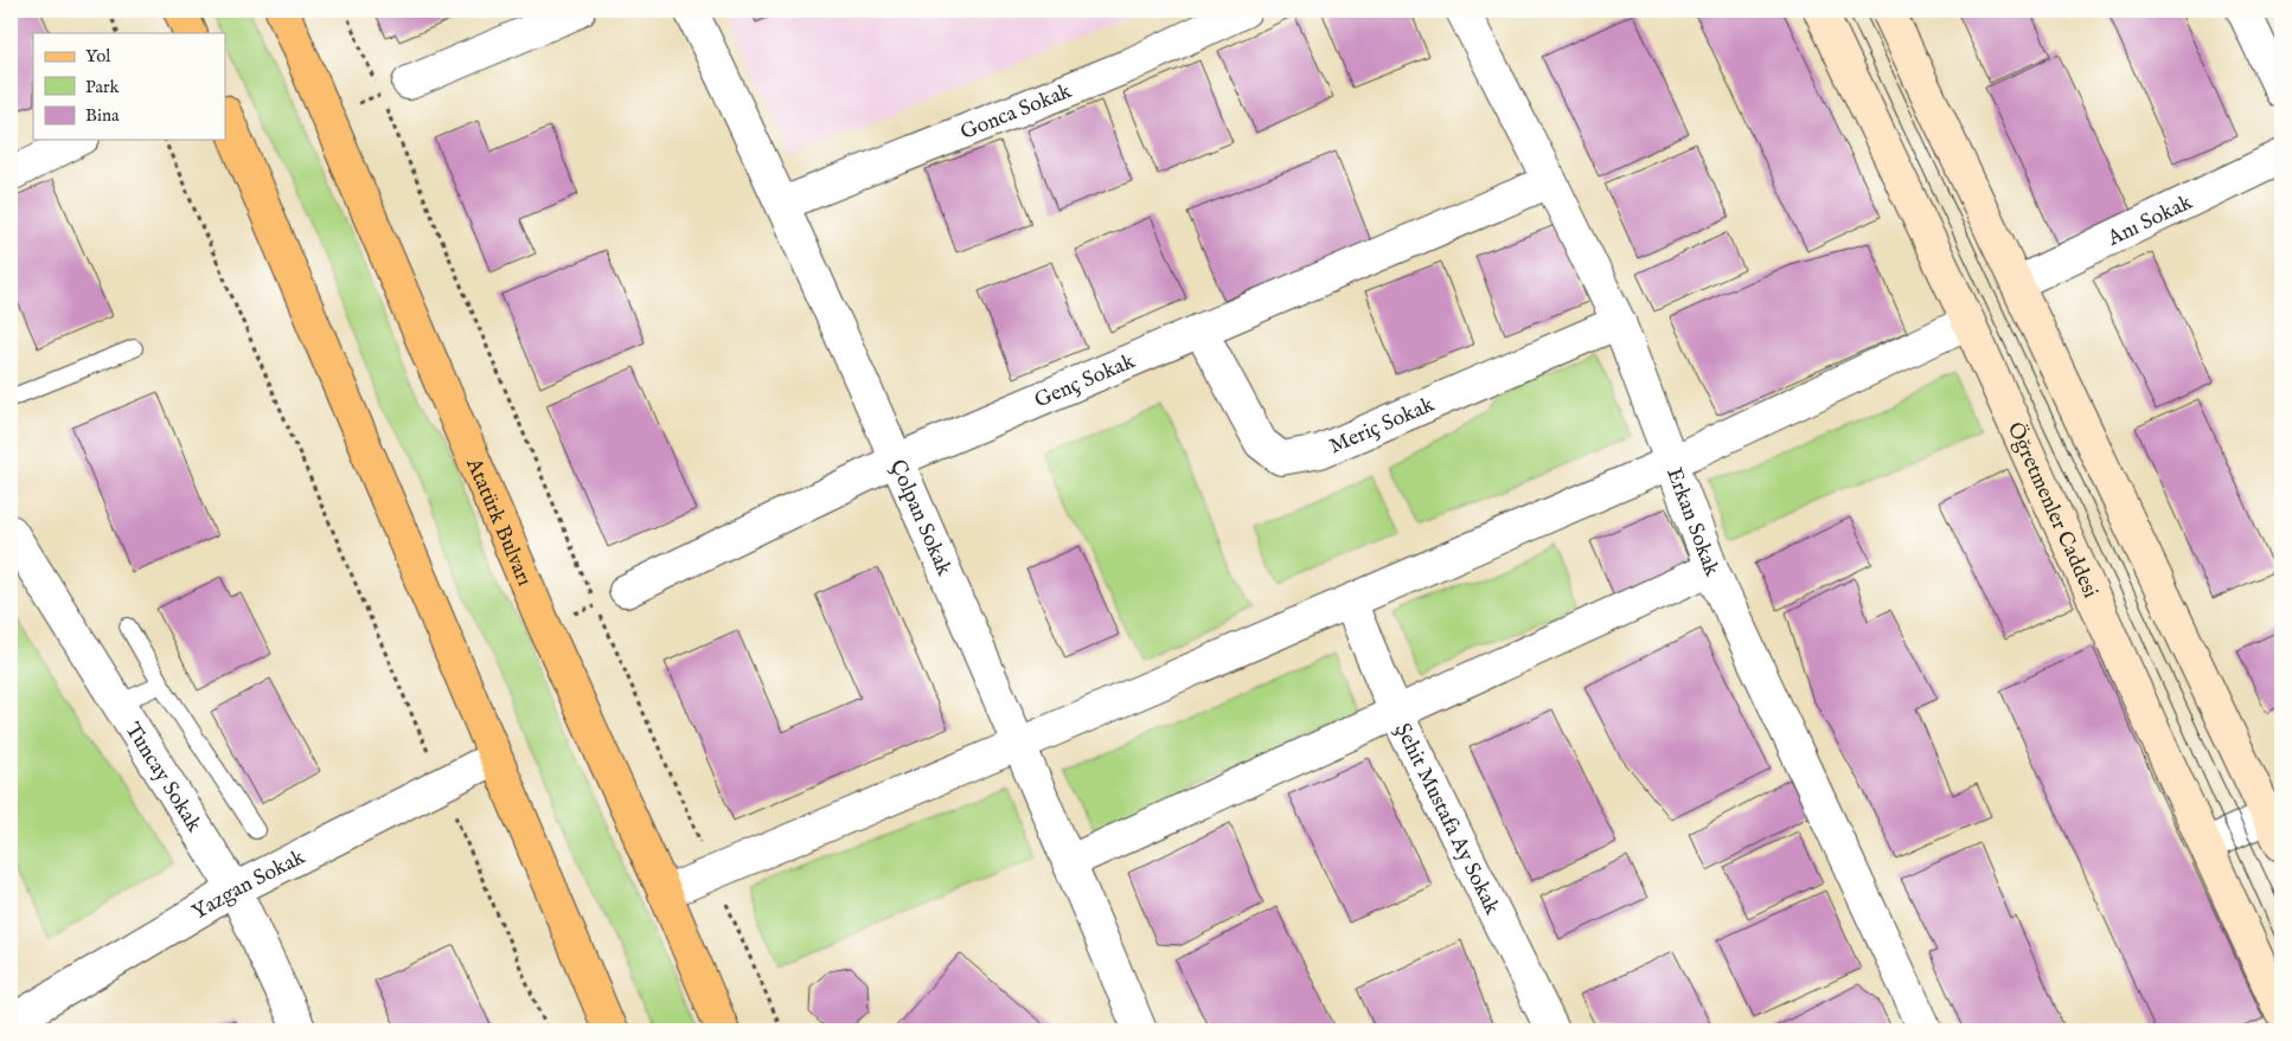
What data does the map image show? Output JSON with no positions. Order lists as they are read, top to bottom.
{
  "streets": {
    "main road": ["Öğretmenler Caddesi", "Atatürk Bulvarı"],
    "street": [
      "Gonca Sokak",
      "Anı Sokak",
      "Genç Sokak",
      "Meriç Sokak",
      "Çolpan Sokak",
      "Erkan Sokak",
      "Tuncay Sokak",
      "Şehit Mustafa Ay Sokak",
      "Yazgan Sokak"
    ]
  },
  "crossings": [
    ["Gonca Sokak", "Çolpan Sokak"],
    ["Genç Sokak", "Meriç Sokak"],
    ["Genç Sokak", "Çolpan Sokak"],
    ["Genç Sokak", "Erkan Sokak"],
    ["Meriç Sokak", "Erkan Sokak"],
    ["Tuncay Sokak", "Yazgan Sokak"]
  ],
  "legend": ["Yol", "Park", "Bina"]
}
